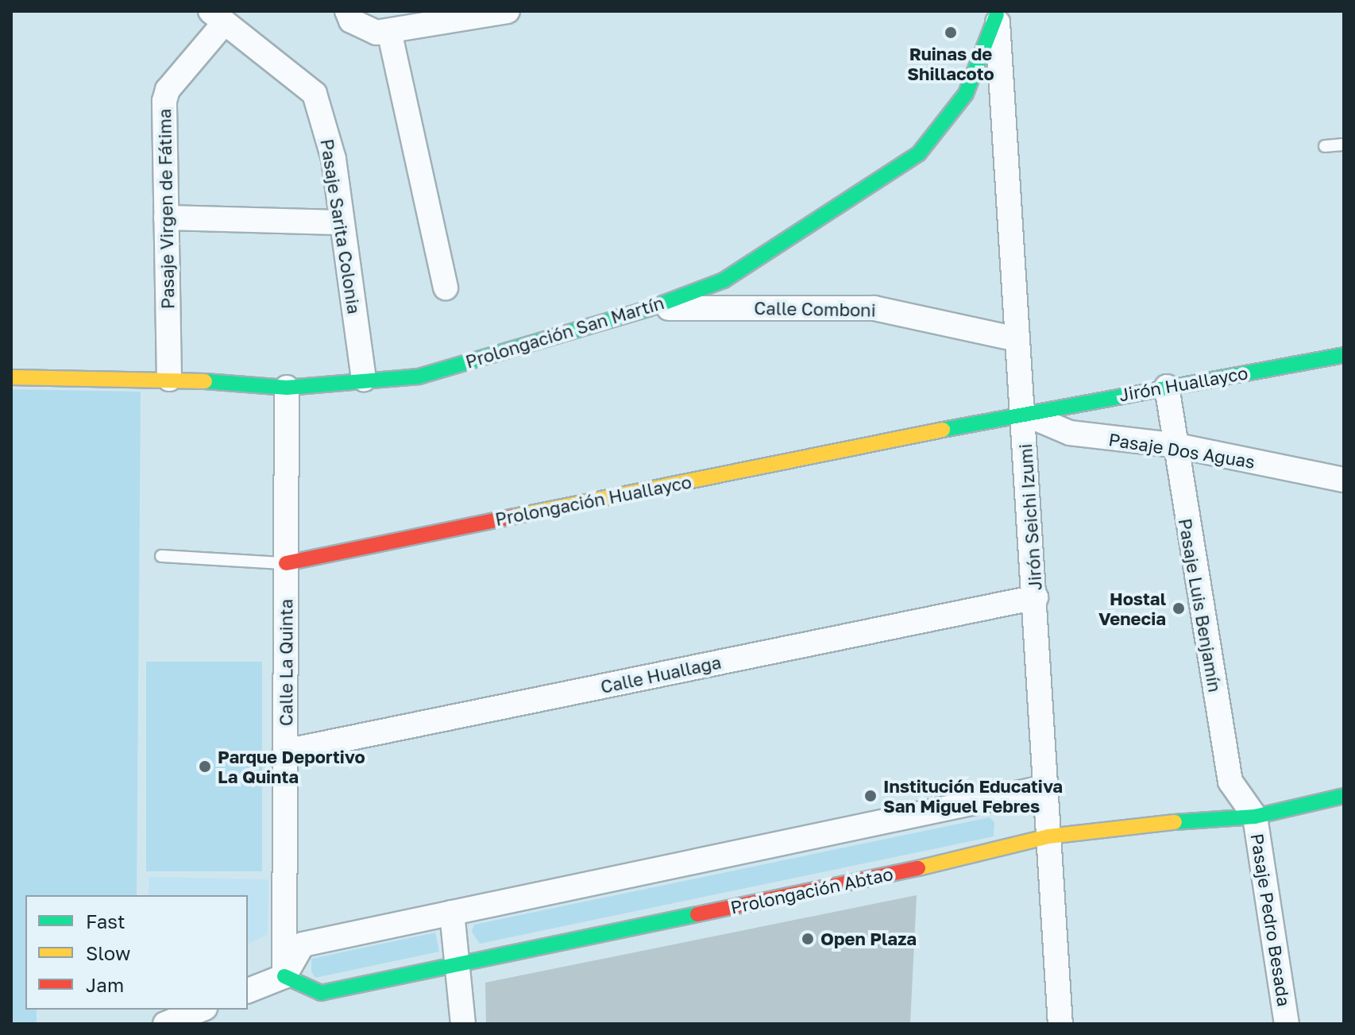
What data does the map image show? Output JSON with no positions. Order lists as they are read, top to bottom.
{
  "streets": {
    "street": [
      "Pasaje Virgen de Fátima",
      "Pasaje Sarita Colonia",
      "Calle Comboni",
      "Prolongación San Martín",
      "Jirón Huallayco",
      "Pasaje Dos Aguas",
      "Prolongación Huallayco",
      "Jirón Seichi Izumi",
      "Pasaje Luis Benjamín",
      "Calle La Quinta",
      "Calle Huallaga",
      "Prolongación Abtao",
      "Pasaje Pedro Besada"
    ]
  },
  "crossings": [
    ["Pasaje Virgen de Fátima", "Pasaje Sarita Colonia"],
    ["Pasaje Virgen de Fátima", "Prolongación San Martín"],
    ["Pasaje Sarita Colonia", "Prolongación San Martín"],
    ["Calle Comboni", "Prolongación San Martín"],
    ["Calle Comboni", "Jirón Seichi Izumi"],
    ["Prolongación San Martín", "Jirón Seichi Izumi"],
    ["Prolongación San Martín", "Calle La Quinta"],
    ["Jirón Huallayco", "Pasaje Dos Aguas"],
    ["Jirón Huallayco", "Prolongación Huallayco"],
    ["Jirón Huallayco", "Jirón Seichi Izumi"],
    ["Jirón Huallayco", "Pasaje Luis Benjamín"],
    ["Pasaje Dos Aguas", "Prolongación Huallayco"],
    ["Pasaje Dos Aguas", "Jirón Seichi Izumi"],
    ["Pasaje Dos Aguas", "Pasaje Luis Benjamín"],
    ["Prolongación Huallayco", "Jirón Seichi Izumi"],
    ["Prolongación Huallayco", "Calle La Quinta"],
    ["Jirón Seichi Izumi", "Calle Huallaga"],
    ["Jirón Seichi Izumi", "Prolongación Abtao"],
    ["Pasaje Luis Benjamín", "Prolongación Abtao"],
    ["Pasaje Luis Benjamín", "Pasaje Pedro Besada"],
    ["Calle La Quinta", "Calle Huallaga"],
    ["Calle La Quinta", "Prolongación Abtao"],
    ["Prolongación Abtao", "Pasaje Pedro Besada"]
  ],
  "places": [
    "Ruinas de Shillacoto",
    "Hostal Venecia",
    "Parque Deportivo La Quinta",
    "Institución Educativa San Miguel Febres",
    "Open Plaza"
  ],
  "legend": ["Fast", "Slow", "Jam"]
}
